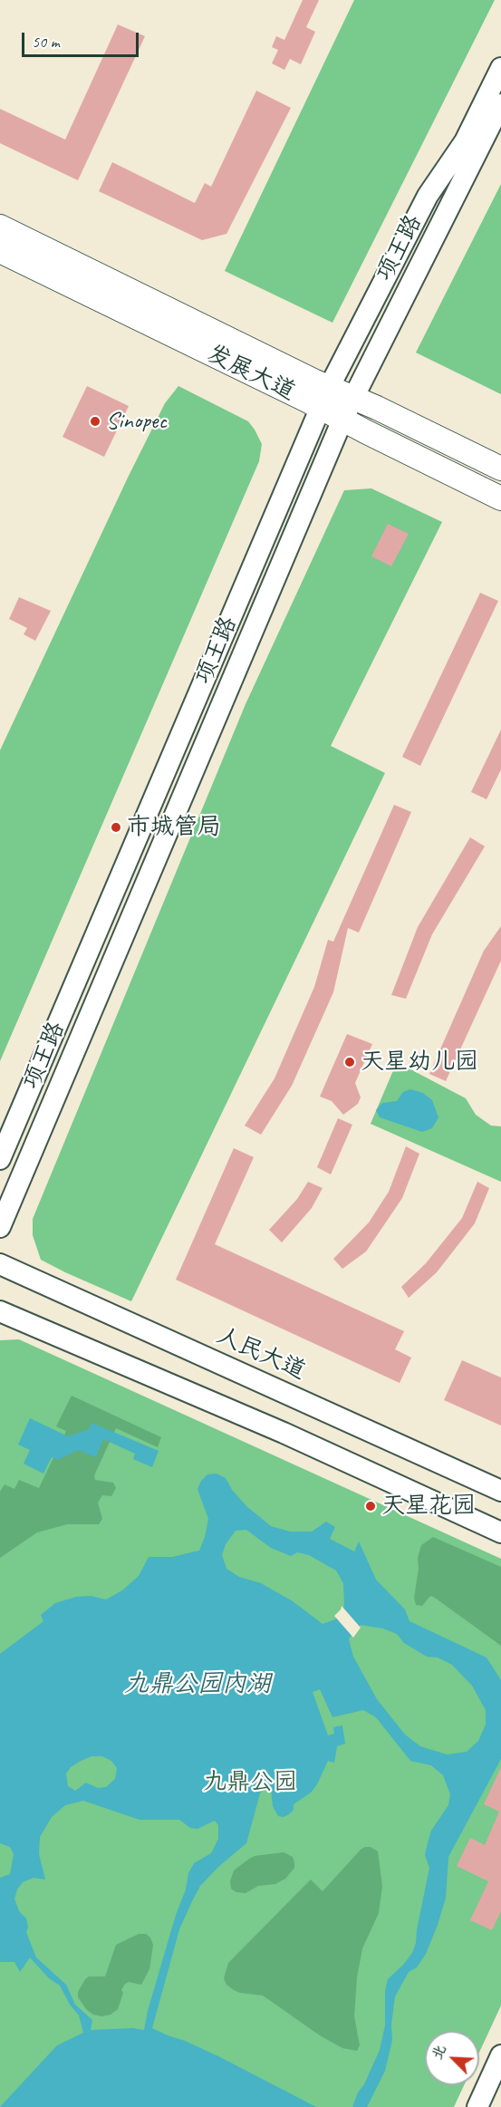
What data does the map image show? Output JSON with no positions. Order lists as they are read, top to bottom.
{
  "streets": {
    "main road": ["项王路", "发展大道", "人民大道"]
  },
  "crossings": [
    ["项王路", "发展大道"]
  ],
  "water": ["九鼎公园内湖"],
  "parks": ["九鼎公园"],
  "places": [
    "Sinopec",
    "市城管局",
    "天星幼儿园",
    "天星花园"
  ],
  "scale_bar": "50 m",
  "north": "top left"
}
